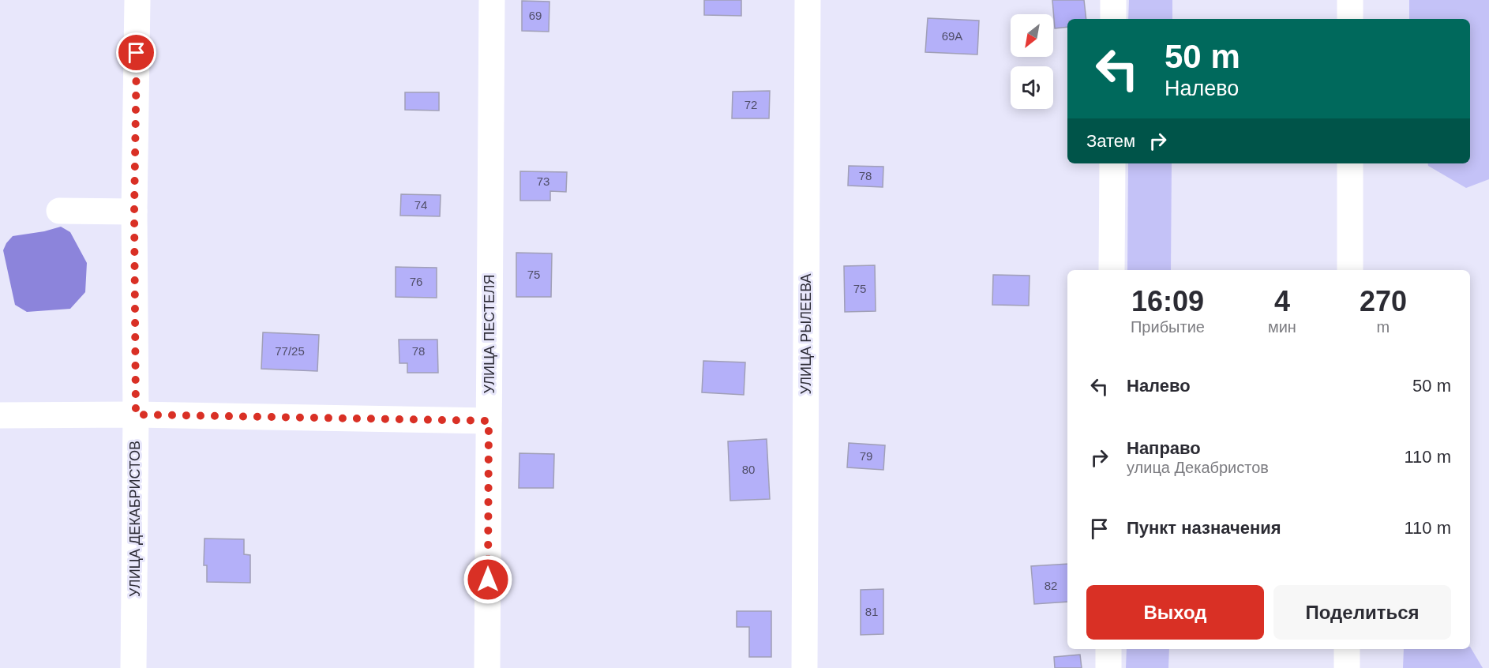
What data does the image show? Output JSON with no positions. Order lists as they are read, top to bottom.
{
  "streets": {
    "main road": ["УЛИЦА ПЕСТЕЛЯ", "УЛИЦА РЫЛЕЕВА", "УЛИЦА ДЕКАБРИСТОВ"]
  },
  "house_numbers": [
    "69",
    "69А",
    "72",
    "78",
    "73",
    "74",
    "75",
    "76",
    "75",
    "77/25",
    "78",
    "79",
    "80",
    "82",
    "81"
  ],
  "north": "bottom left",
  "page": {
    "turn": ["50 m", "Налево"],
    "then": "Затем",
    "eta": [
      "16:09",
      "Прибытие",
      "4",
      "мин",
      "270",
      "m"
    ],
    "list": [
      {
        "name": "Налево",
        "value": "50 m"
      },
      {
        "name": "Направо",
        "note": "улица Декабристов",
        "value": "110 m"
      },
      {
        "name": "Пункт назначения",
        "value": "110 m"
      }
    ],
    "buttons": ["Выход", "Поделиться"]
  }
}
